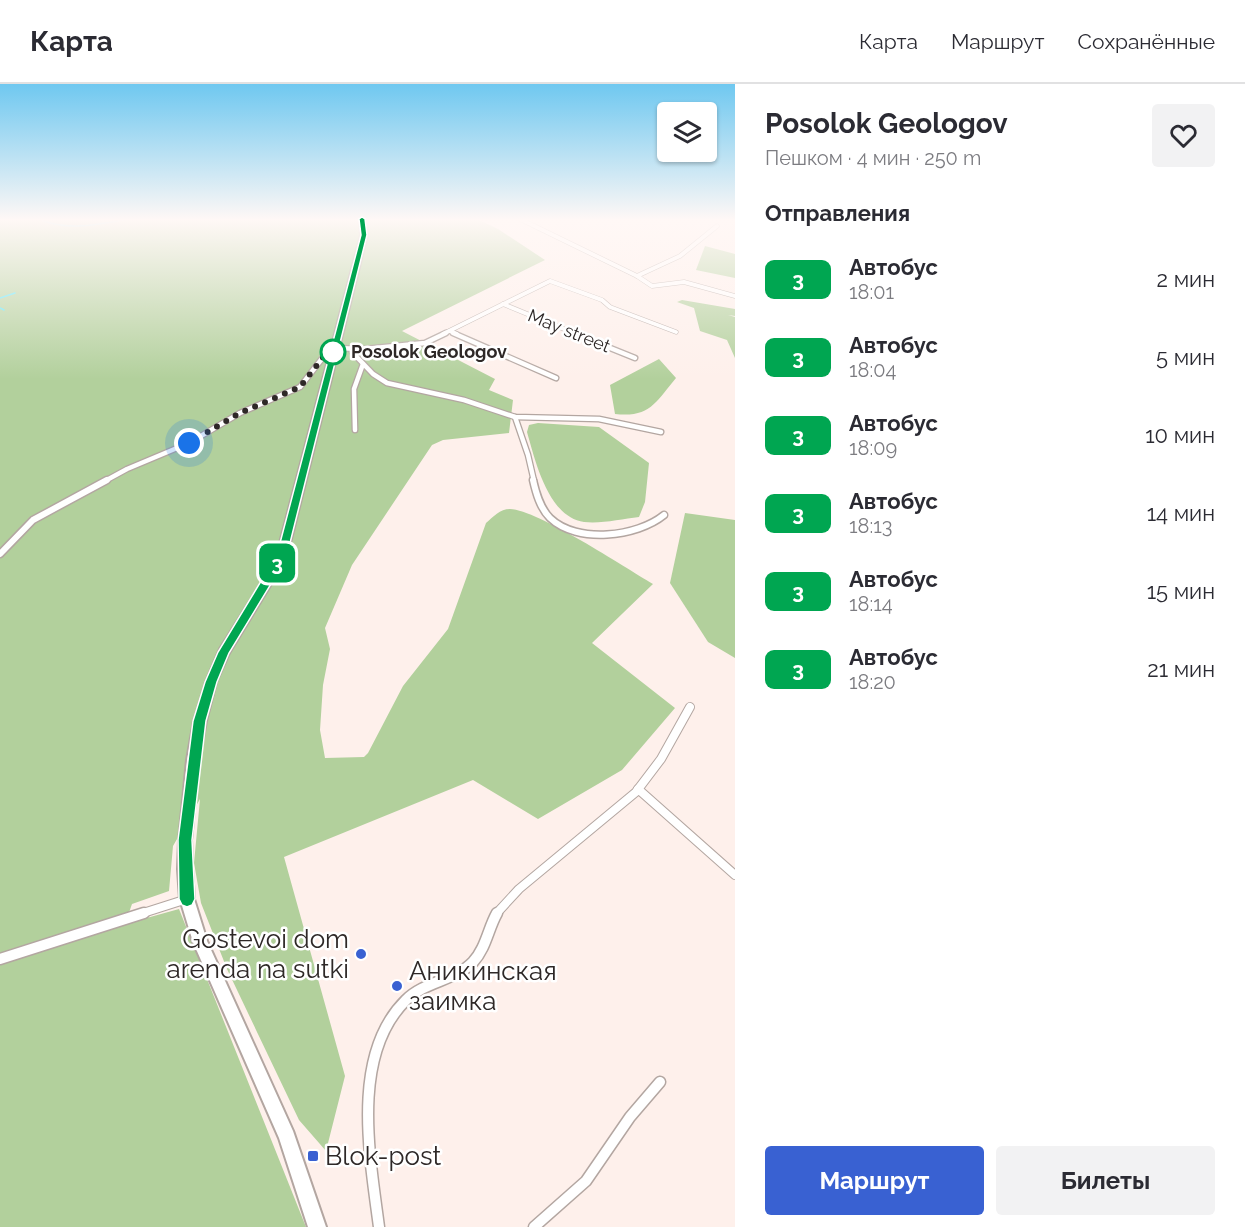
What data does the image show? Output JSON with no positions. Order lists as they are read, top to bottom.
{
  "streets": {
    "street": ["May street"]
  },
  "places": {
    "other": ["Posolok Geologov", "Gostevoi dom arenda na sutki", "Аникинская заимка"],
    "transit": ["Blok-post"]
  },
  "lines": ["bus line 3"],
  "page": {
    "header": "Карта",
    "nav": ["Карта", "Маршрут", "Сохранённые"],
    "on_map": "3",
    "heading": [
      ["Posolok Geologov", "Пешком · 4 мин · 250 m"],
      "Отправления"
    ],
    "list": [
      {
        "mark": "3",
        "name": "Автобус",
        "note": "18:01",
        "value": "2 мин"
      },
      {
        "mark": "3",
        "name": "Автобус",
        "note": "18:04",
        "value": "5 мин"
      },
      {
        "mark": "3",
        "name": "Автобус",
        "note": "18:09",
        "value": "10 мин"
      },
      {
        "mark": "3",
        "name": "Автобус",
        "note": "18:13",
        "value": "14 мин"
      },
      {
        "mark": "3",
        "name": "Автобус",
        "note": "18:14",
        "value": "15 мин"
      },
      {
        "mark": "3",
        "name": "Автобус",
        "note": "18:20",
        "value": "21 мин"
      }
    ],
    "buttons": ["Маршрут", "Билеты"]
  }
}
